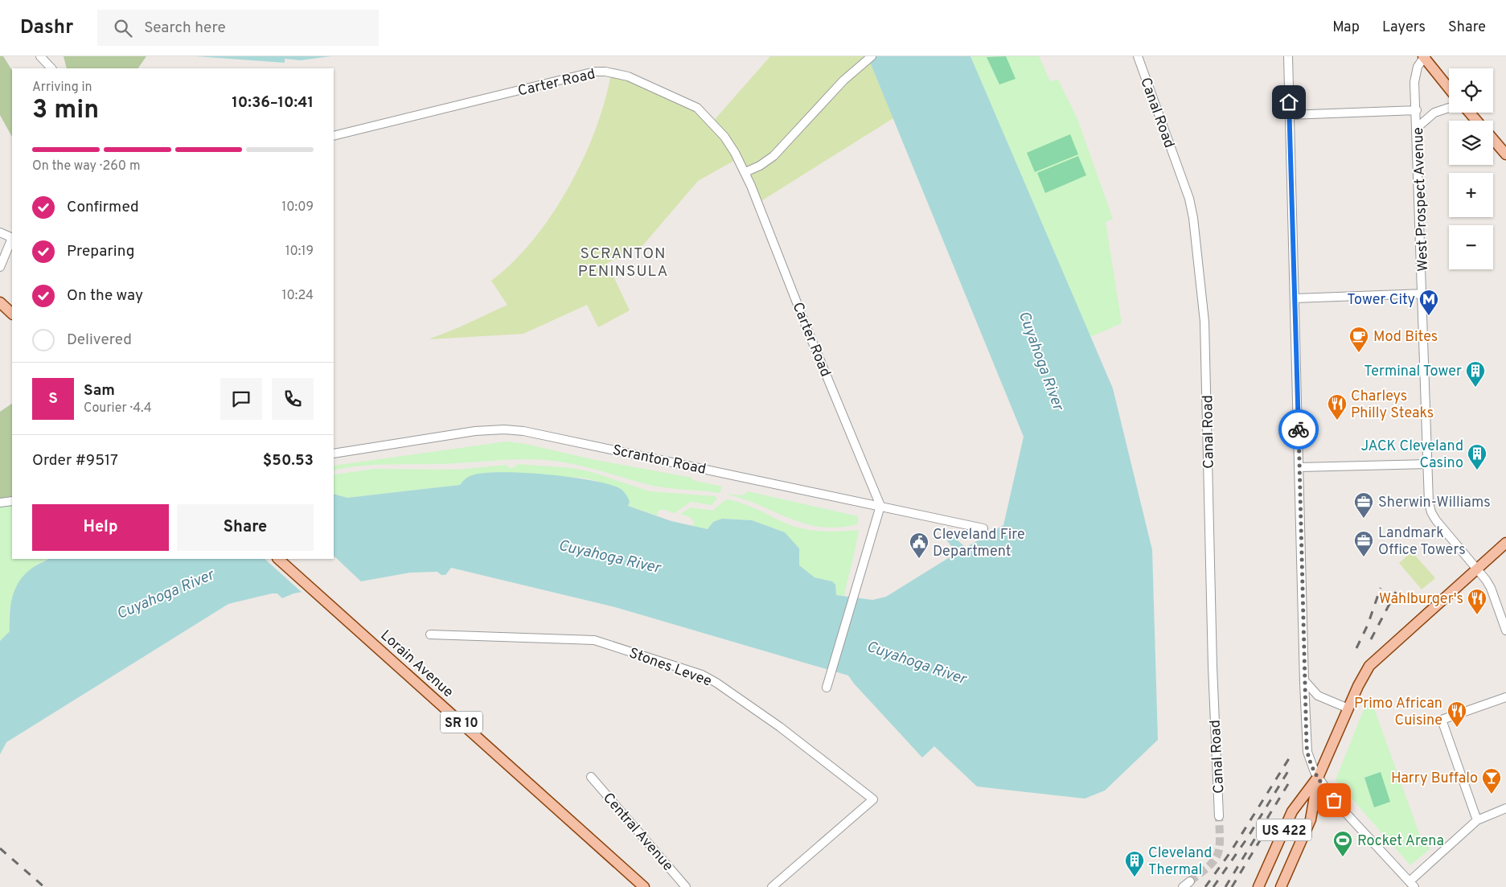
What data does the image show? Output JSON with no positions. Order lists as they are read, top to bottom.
{
  "streets": {
    "main road": ["Lorain Avenue", "SR 10", "US 422"],
    "street": [
      "Carter Road",
      "Canal Road",
      "West Prospect Avenue",
      "Scranton Road",
      "Stones Levee",
      "Central Avenue"
    ]
  },
  "crossings": [
    ["Carter Road", "Scranton Road"],
    ["West Prospect Avenue", "US 422"]
  ],
  "districts": ["SCRANTON PENINSULA"],
  "water": ["Cuyahoga River"],
  "places": {
    "metro station": ["Tower City"],
    "cafe": ["Mod Bites"],
    "building": ["Terminal Tower", "JACK Cleveland Casino", "Cleveland Thermal"],
    "restaurant": ["Charleys Philly Steaks", "Wahlburger's", "Primo African Cuisine"],
    "office": ["Sherwin-Williams", "Landmark Office Towers"],
    "public building": ["Cleveland Fire Department"],
    "bar": ["Harry Buffalo"],
    "sports": ["Rocket Arena"]
  },
  "page": {
    "header": "Dashr",
    "search": "Search here",
    "nav": ["Map", "Layers", "Share"],
    "map_buttons": ["+", "−"],
    "heading": ["3 min", "Arriving in", "10:36–10:41"],
    "panel": [
      "Sam",
      "Courier · 4.4",
      "Order #9517",
      "$50.53"
    ],
    "bar": "On the way · 260 m",
    "list": [
      ["Confirmed", "10:09"],
      ["Preparing", "10:19"],
      ["On the way", "10:24"],
      "Delivered"
    ],
    "round": "S",
    "buttons": ["Help", "Share"]
  }
}
